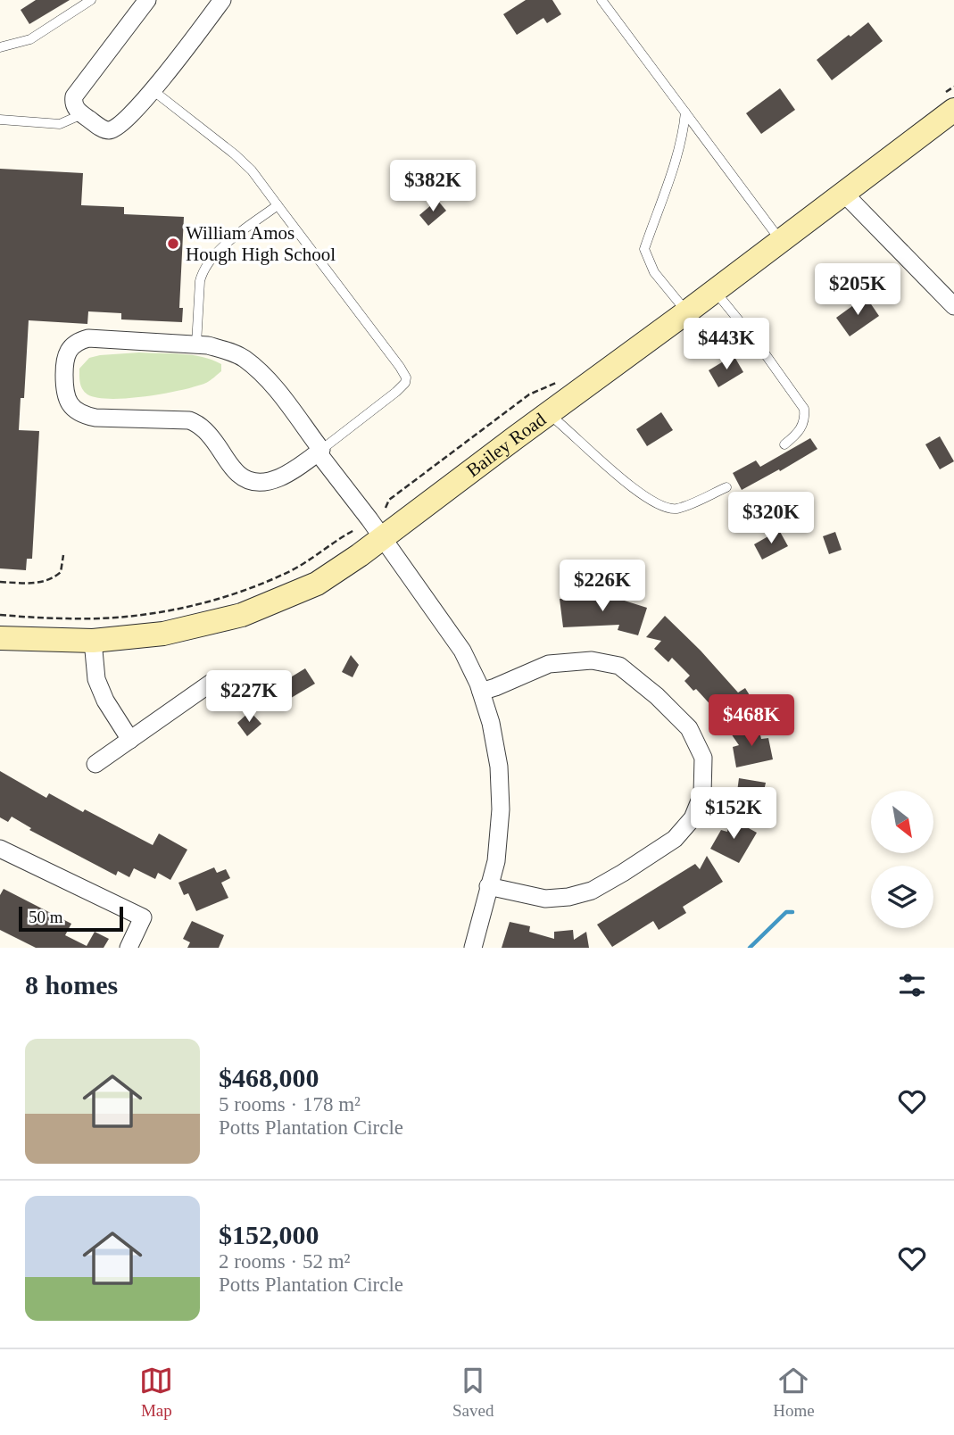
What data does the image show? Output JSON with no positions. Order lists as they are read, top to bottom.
{
  "streets": {
    "street": ["Bailey Road"]
  },
  "places": ["William Amos Hough High School"],
  "scale_bar": "50 m",
  "north": "bottom right",
  "page": {
    "price": [
      "$382K",
      "$205K",
      "$443K",
      "$320K",
      "$226K",
      "$227K",
      "$468K",
      "$152K"
    ],
    "scale": "50 m",
    "heading": "8 homes",
    "list": [
      {
        "name": "$468,000",
        "note": "5 rooms · 178 m² · Potts Plantation Circle"
      },
      {
        "name": "$152,000",
        "note": "2 rooms · 52 m² · Potts Plantation Circle"
      }
    ],
    "tabs": ["Map", "Saved", "Home"]
  }
}
